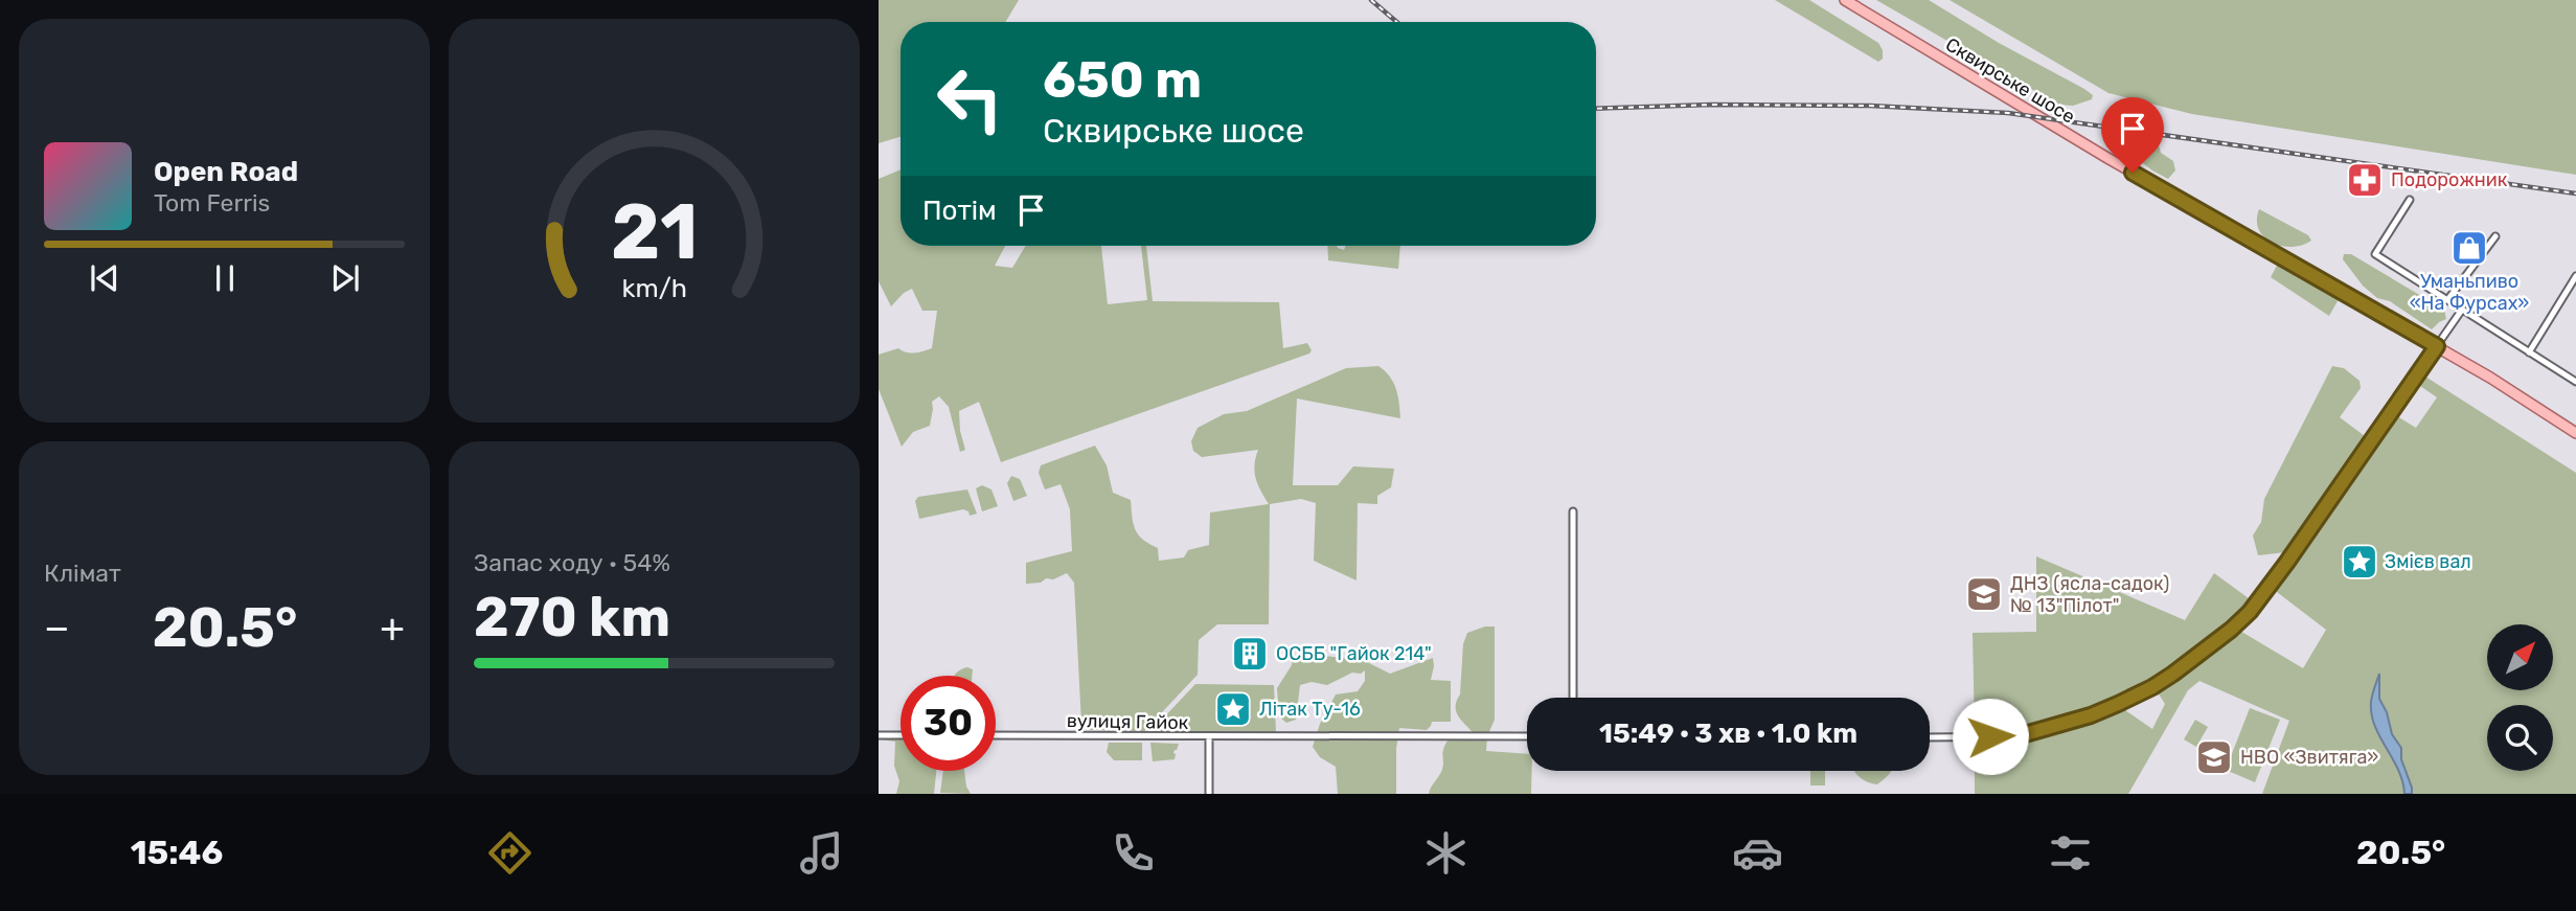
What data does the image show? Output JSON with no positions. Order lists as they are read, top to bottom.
{
  "streets": {
    "main road": ["Сквирське шосе"],
    "street": ["вулиця Гайок"]
  },
  "places": {
    "pharmacy": ["Подорожник"],
    "shop": ["Уманьпиво «На Фурсах»"],
    "place": ["Змієв вал", "Літак Ту-16"],
    "school or university": ["ДНЗ (ясла-садок) № 13\"Пілот\"", "НВО «Звитяга»"],
    "building": ["ОСББ \"Гайок 214\""]
  },
  "north": "top right",
  "page": {
    "turn": ["650 m", "Сквирське шосе"],
    "song": ["Open Road", "Tom Ferris"],
    "then": "Потім",
    "tile": [
      "Клімат",
      ["Запас ходу · 54%", "270 km"]
    ],
    "heat": ["−", "20.5°", "+"],
    "limit": "30",
    "trip": "15:49 · 3 хв · 1.0 km",
    "tabs": ["15:46", "20.5°"],
    "gauge": ["21", "km/h"]
  }
}
